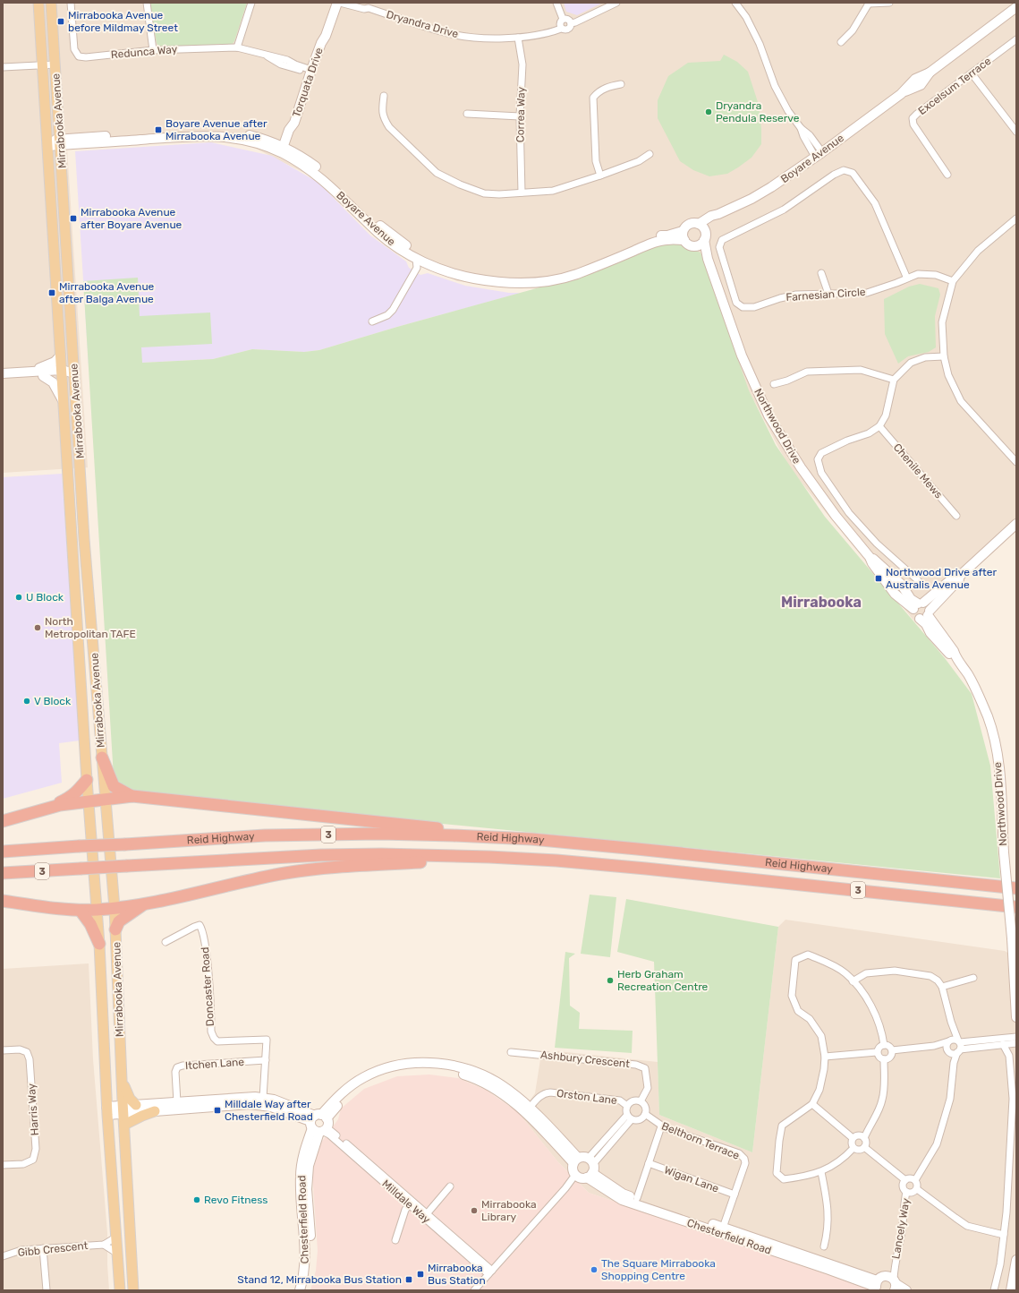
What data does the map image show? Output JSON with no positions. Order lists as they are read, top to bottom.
{
  "streets": {
    "highway": ["3", "Reid Highway"],
    "main road": ["Mirrabooka Avenue"],
    "street": [
      "Dryandra Drive",
      "Redunca Way",
      "Torquata Drive",
      "Excelsum Terrace",
      "Correa Way",
      "Boyare Avenue",
      "Farnesian Circle",
      "Northwood Drive",
      "Chenile Mews",
      "Doncaster Road",
      "Ashbury Crescent",
      "Itchen Lane",
      "Orston Lane",
      "Harris Way",
      "Belthorn Terrace",
      "Wigan Lane",
      "Milldale Way",
      "Chesterfield Road",
      "Lancely Way",
      "Gibb Crescent"
    ]
  },
  "crossings": [
    ["Dryandra Drive", "Torquata Drive"],
    ["Dryandra Drive", "Correa Way"],
    ["Redunca Way", "Torquata Drive"],
    ["Torquata Drive", "Boyare Avenue"],
    ["Mirrabooka Avenue", "Boyare Avenue"],
    ["Mirrabooka Avenue", "Milldale Way"],
    ["Mirrabooka Avenue", "Gibb Crescent"],
    ["Boyare Avenue", "Northwood Drive"],
    ["Doncaster Road", "Itchen Lane"],
    ["Doncaster Road", "Milldale Way"],
    ["Ashbury Crescent", "Orston Lane"],
    ["Ashbury Crescent", "Belthorn Terrace"],
    ["Itchen Lane", "Milldale Way"],
    ["Orston Lane", "Belthorn Terrace"],
    ["Orston Lane", "Chesterfield Road"],
    ["Belthorn Terrace", "Wigan Lane"],
    ["Belthorn Terrace", "Chesterfield Road"],
    ["Milldale Way", "Chesterfield Road"],
    ["Chesterfield Road", "Lancely Way"]
  ],
  "districts": ["Mirrabooka"],
  "places": {
    "transit": [
      "Mirrabooka Avenue before Mildmay Street",
      "Boyare Avenue after Mirrabooka Avenue",
      "Mirrabooka Avenue after Boyare Avenue",
      "Mirrabooka Avenue after Balga Avenue",
      "Northwood Drive after Australis Avenue",
      "Milldale Way after Chesterfield Road",
      "Mirrabooka Bus Station",
      "Stand 12, Mirrabooka Bus Station"
    ],
    "other": [
      "Dryandra Pendula Reserve",
      "U Block",
      "North Metropolitan TAFE",
      "V Block",
      "Herb Graham Recreation Centre",
      "Revo Fitness",
      "Mirrabooka Library",
      "The Square Mirrabooka Shopping Centre"
    ]
  }
}
